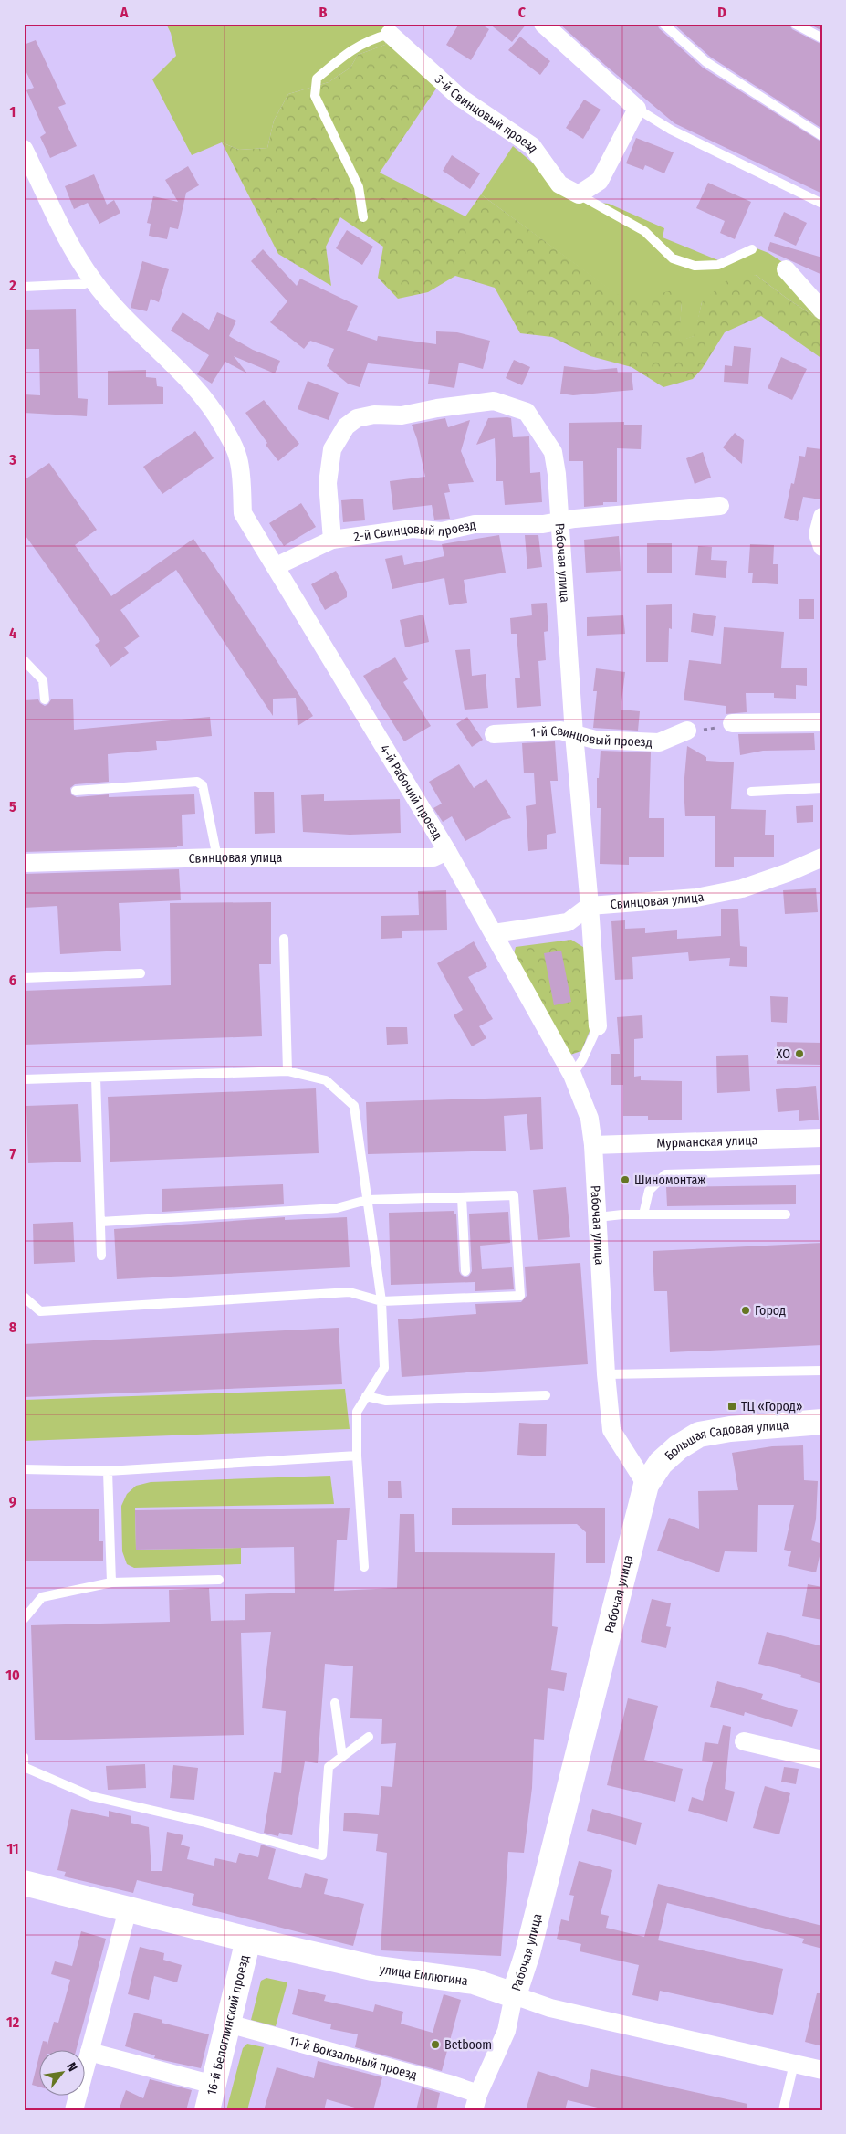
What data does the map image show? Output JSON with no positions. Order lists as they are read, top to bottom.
{
  "streets": {
    "main road": [
      "Рабочая улица",
      "Большая Садовая улица",
      "улица Емлютина",
      "16-й Белоглинский проезд"
    ],
    "street": [
      "3-й Свинцовый проезд",
      "2-й Свинцовый проезд",
      "1-й Свинцовый проезд",
      "4-й Рабочий проезд",
      "Свинцовая улица",
      "Мурманская улица",
      "11-й Вокзальный проезд"
    ]
  },
  "crossings": [
    ["2-й Свинцовый проезд", "Рабочая улица"],
    ["2-й Свинцовый проезд", "4-й Рабочий проезд"],
    ["Рабочая улица", "1-й Свинцовый проезд"],
    ["Рабочая улица", "4-й Рабочий проезд"],
    ["Рабочая улица", "Свинцовая улица"],
    ["Рабочая улица", "Мурманская улица"],
    ["Рабочая улица", "Большая Садовая улица"],
    ["Рабочая улица", "улица Емлютина"],
    ["Рабочая улица", "11-й Вокзальный проезд"],
    ["4-й Рабочий проезд", "Свинцовая улица"],
    ["улица Емлютина", "16-й Белоглинский проезд"],
    ["16-й Белоглинский проезд", "11-й Вокзальный проезд"]
  ],
  "places": {
    "other": [
      "ХО",
      "Шиномонтаж",
      "Город",
      "Betboom"
    ],
    "transit": ["ТЦ «Город»"]
  },
  "north": "top right",
  "grid": {
    "columns": [
      "A",
      "B",
      "C",
      "D"
    ],
    "rows": [
      "1",
      "2",
      "3",
      "4",
      "5",
      "6",
      "7",
      "8",
      "9",
      "10",
      "11",
      "12"
    ]
  }
}
